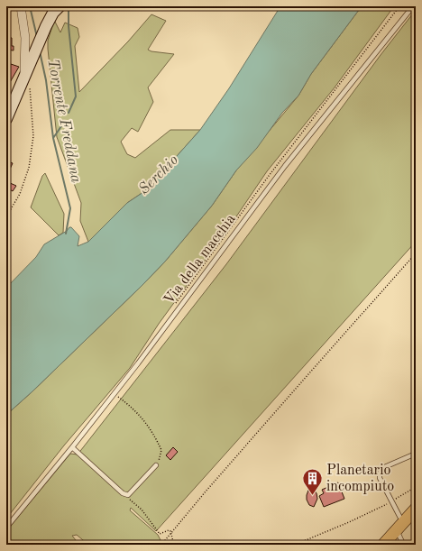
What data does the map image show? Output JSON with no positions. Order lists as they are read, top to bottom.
{
  "streets": {
    "lane": ["Via della macchia"]
  },
  "water": ["Torrente Freddana", "Serchio"],
  "places": {
    "building": ["Planetario incompiuto"]
  }
}
